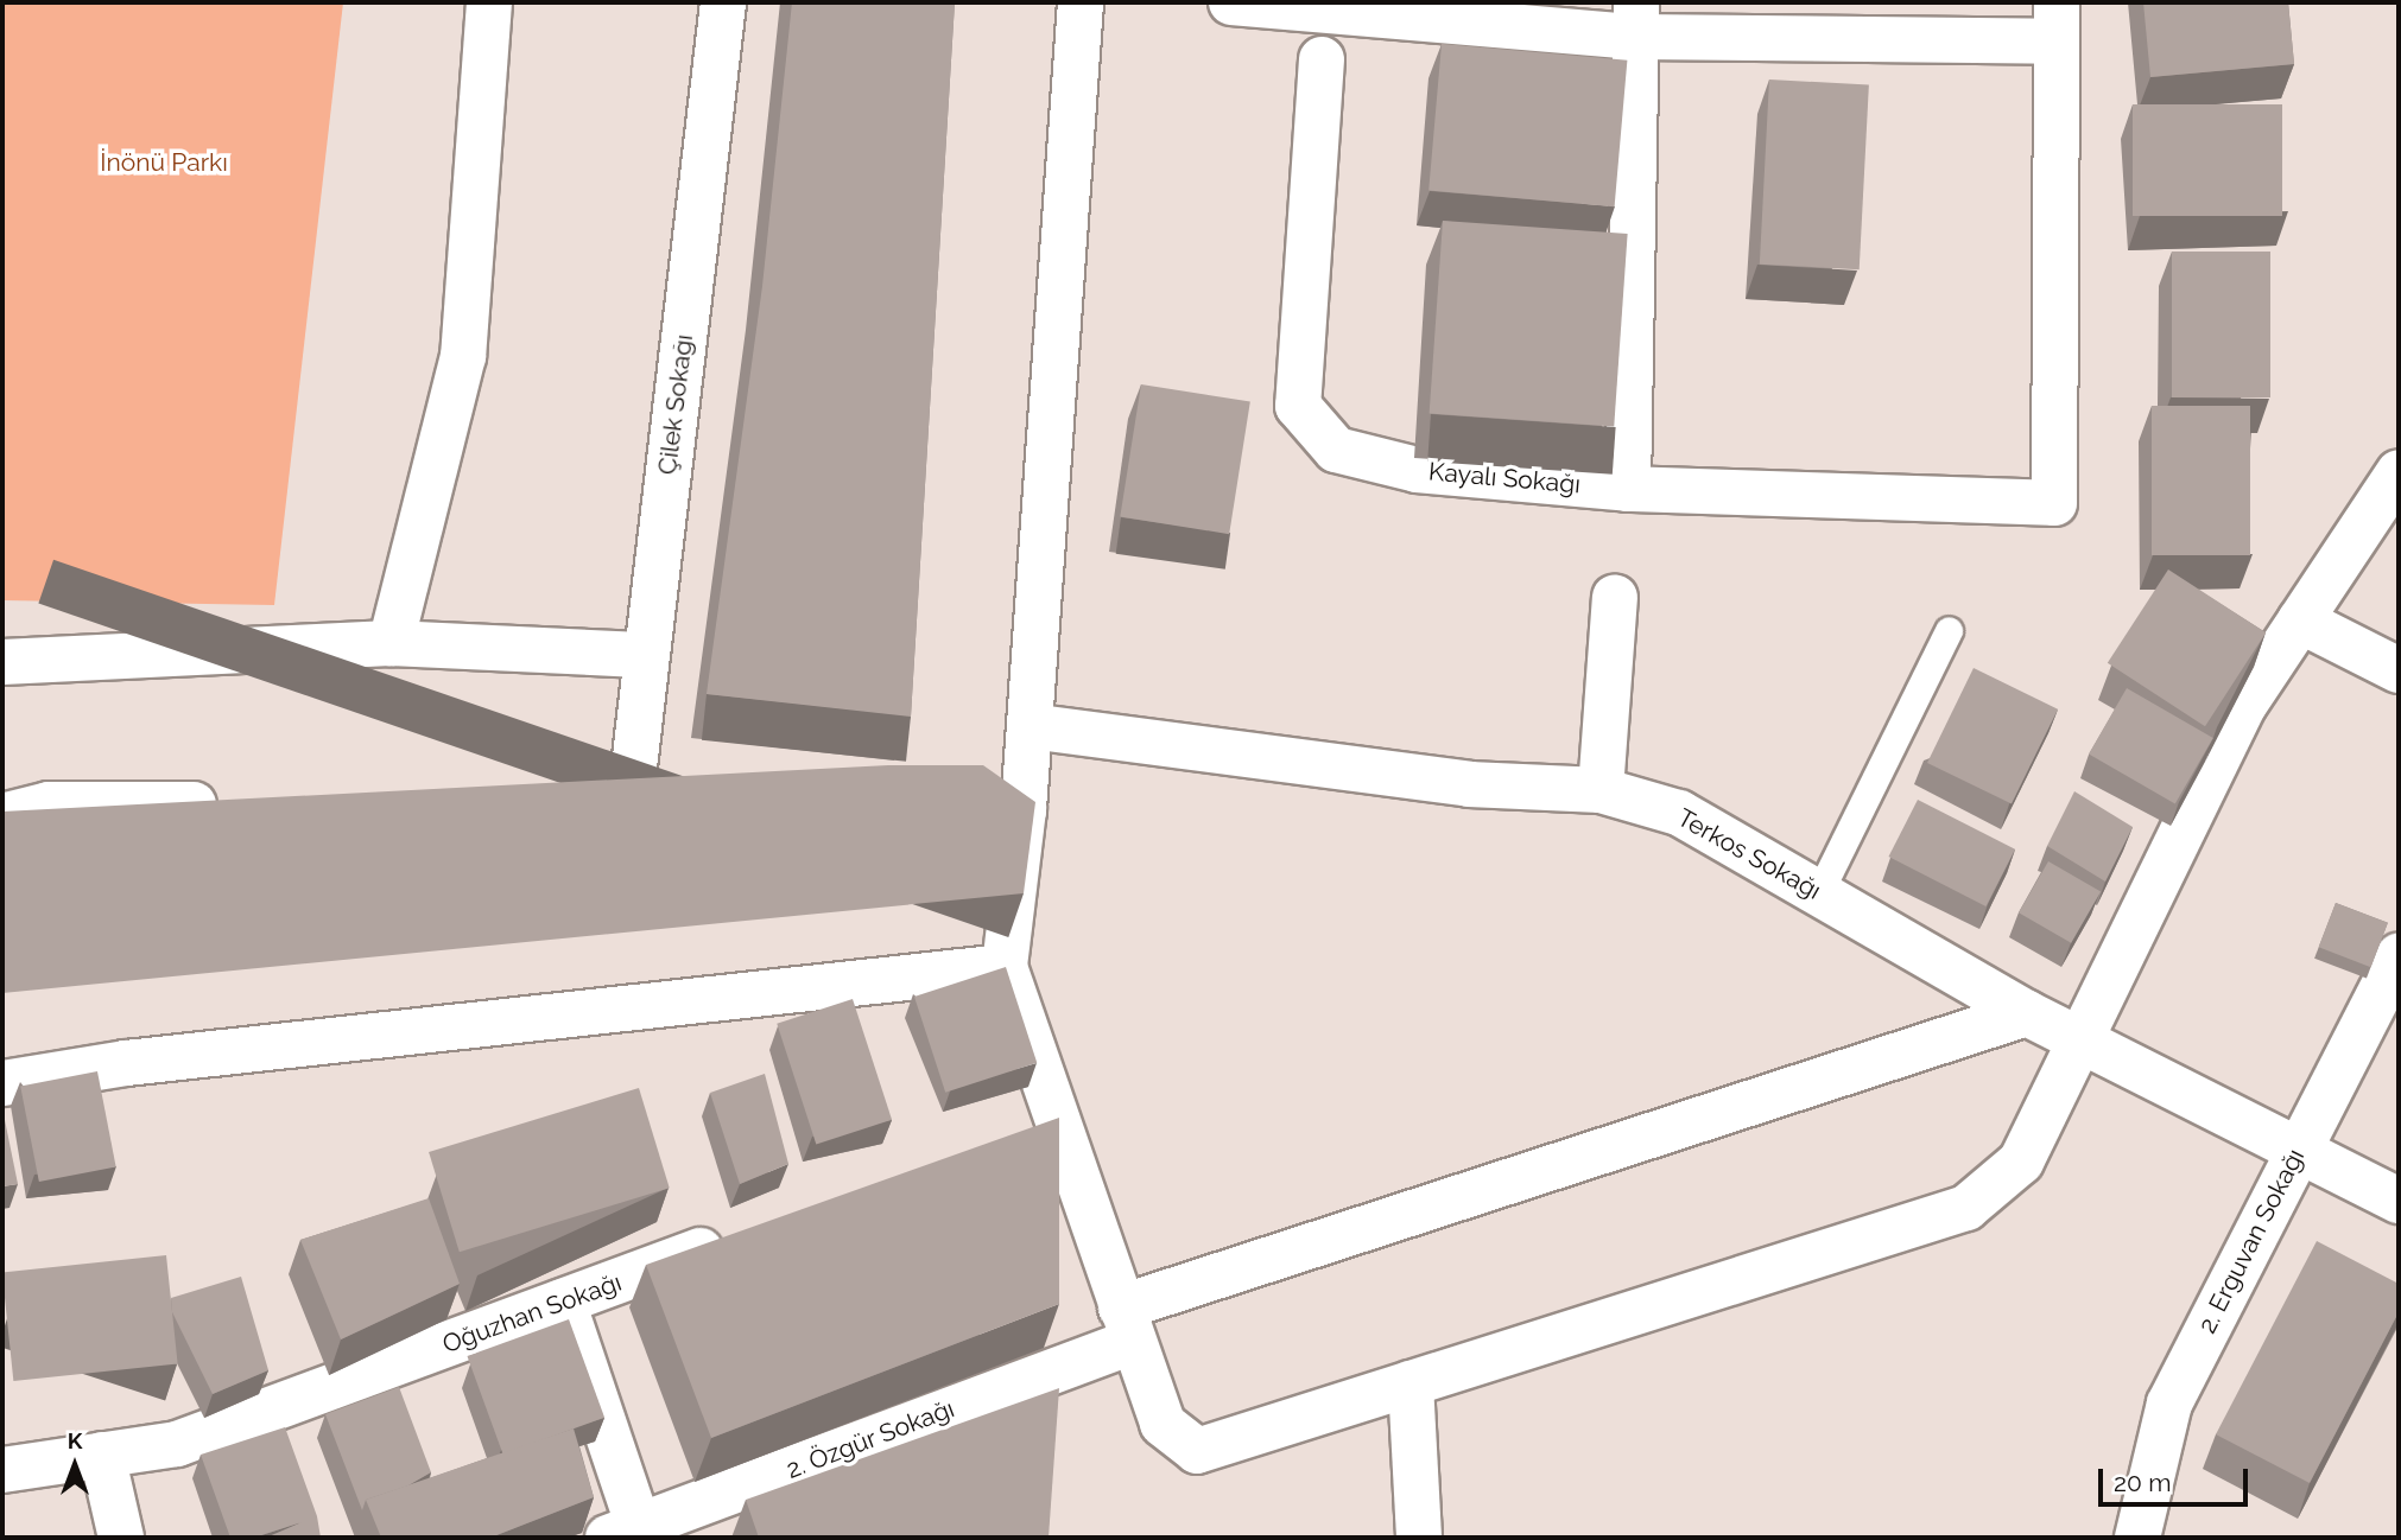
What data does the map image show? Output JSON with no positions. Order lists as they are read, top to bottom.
{
  "streets": {
    "street": [
      "Çilek Sokağı",
      "Kayalı Sokağı",
      "Terkos Sokağı",
      "2. Erguvan Sokağı",
      "Oğuzhan Sokağı",
      "2. Özgür Sokağı"
    ]
  },
  "crossings": [
    ["Terkos Sokağı", "2. Erguvan Sokağı"],
    ["Terkos Sokağı", "2. Özgür Sokağı"]
  ],
  "parks": ["İnönü Parkı"],
  "scale_bar": "20 m",
  "north": "top"
}
